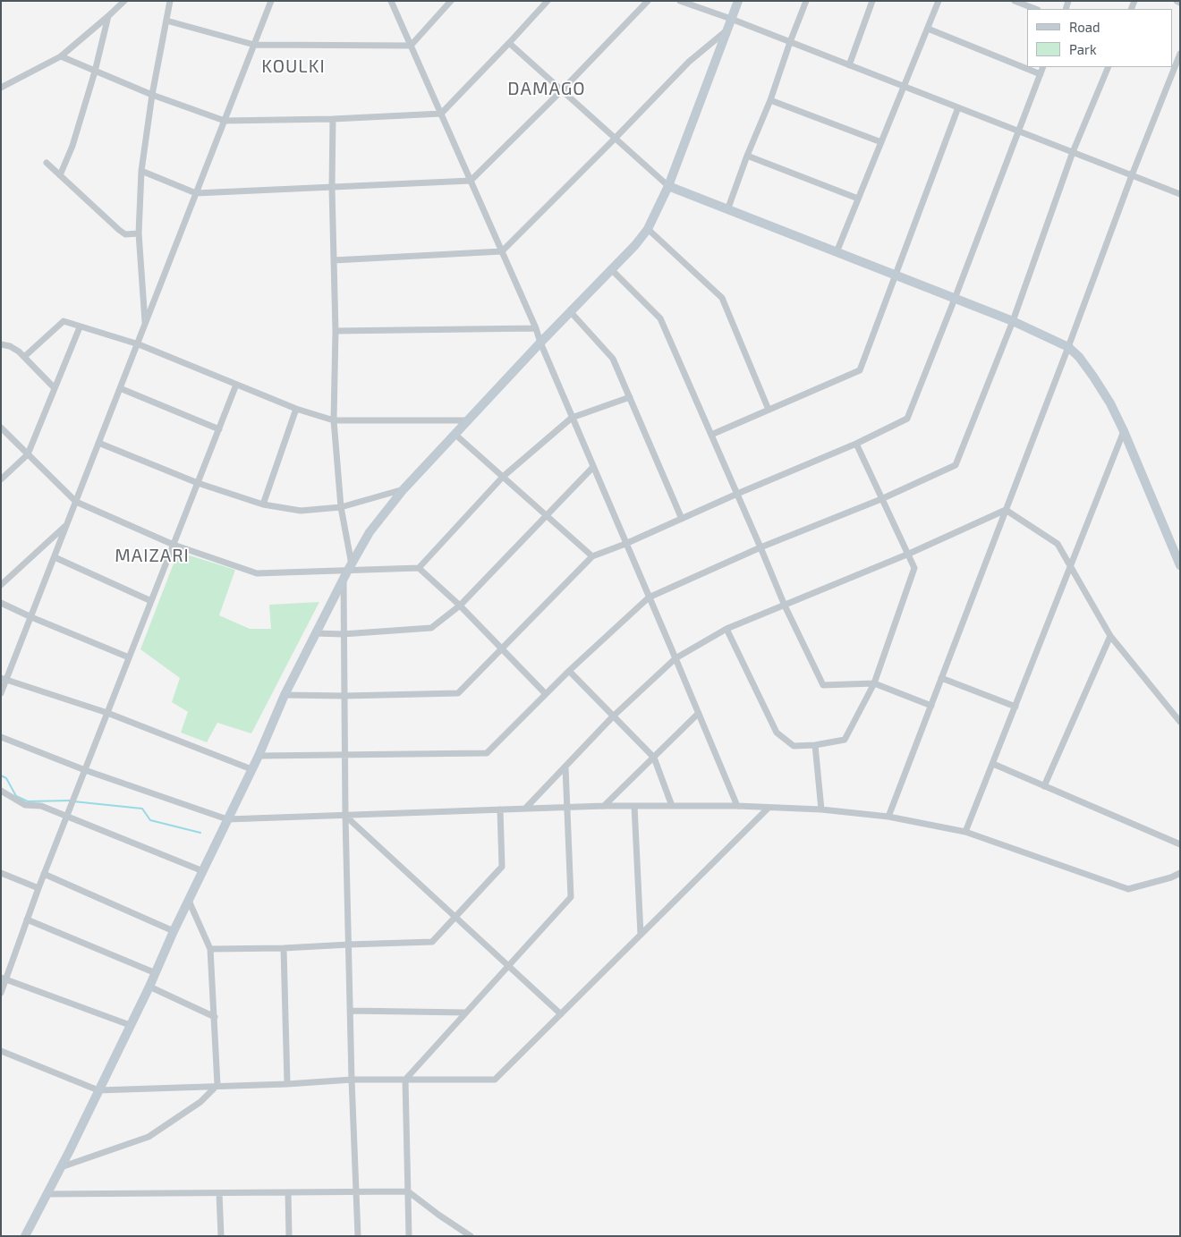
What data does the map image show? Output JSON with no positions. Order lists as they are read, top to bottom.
{
  "districts": ["KOULKI", "DAMAGO", "MAIZARI"],
  "legend": ["Road", "Park"]
}
